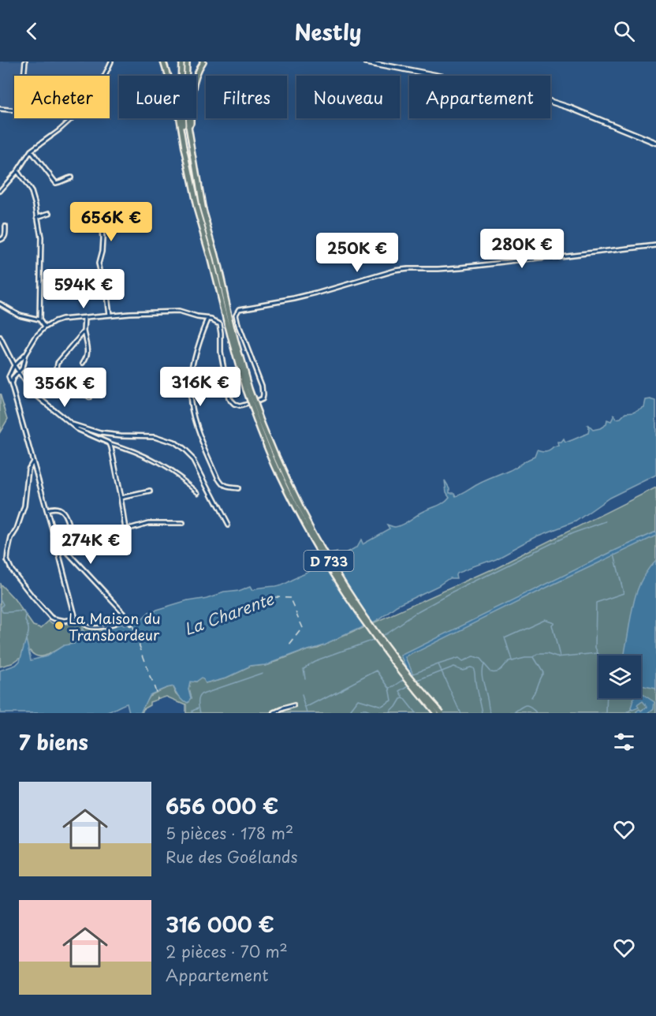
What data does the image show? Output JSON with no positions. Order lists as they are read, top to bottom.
{
  "streets": {
    "main road": ["D 733"]
  },
  "water": ["La Charente"],
  "places": ["La Maison du Transbordeur"],
  "page": {
    "header": "Nestly",
    "chip": [
      "Acheter",
      "Louer",
      "Filtres",
      "Nouveau",
      "Appartement"
    ],
    "price": [
      "656K €",
      "280K €",
      "250K €",
      "594K €",
      "316K €",
      "356K €",
      "274K €"
    ],
    "heading": "7 biens",
    "list": [
      {
        "name": "656 000 €",
        "note": "5 pièces · 178 m² · Rue des Goélands"
      },
      {
        "name": "316 000 €",
        "note": "2 pièces · 70 m² · Appartement"
      }
    ]
  }
}
